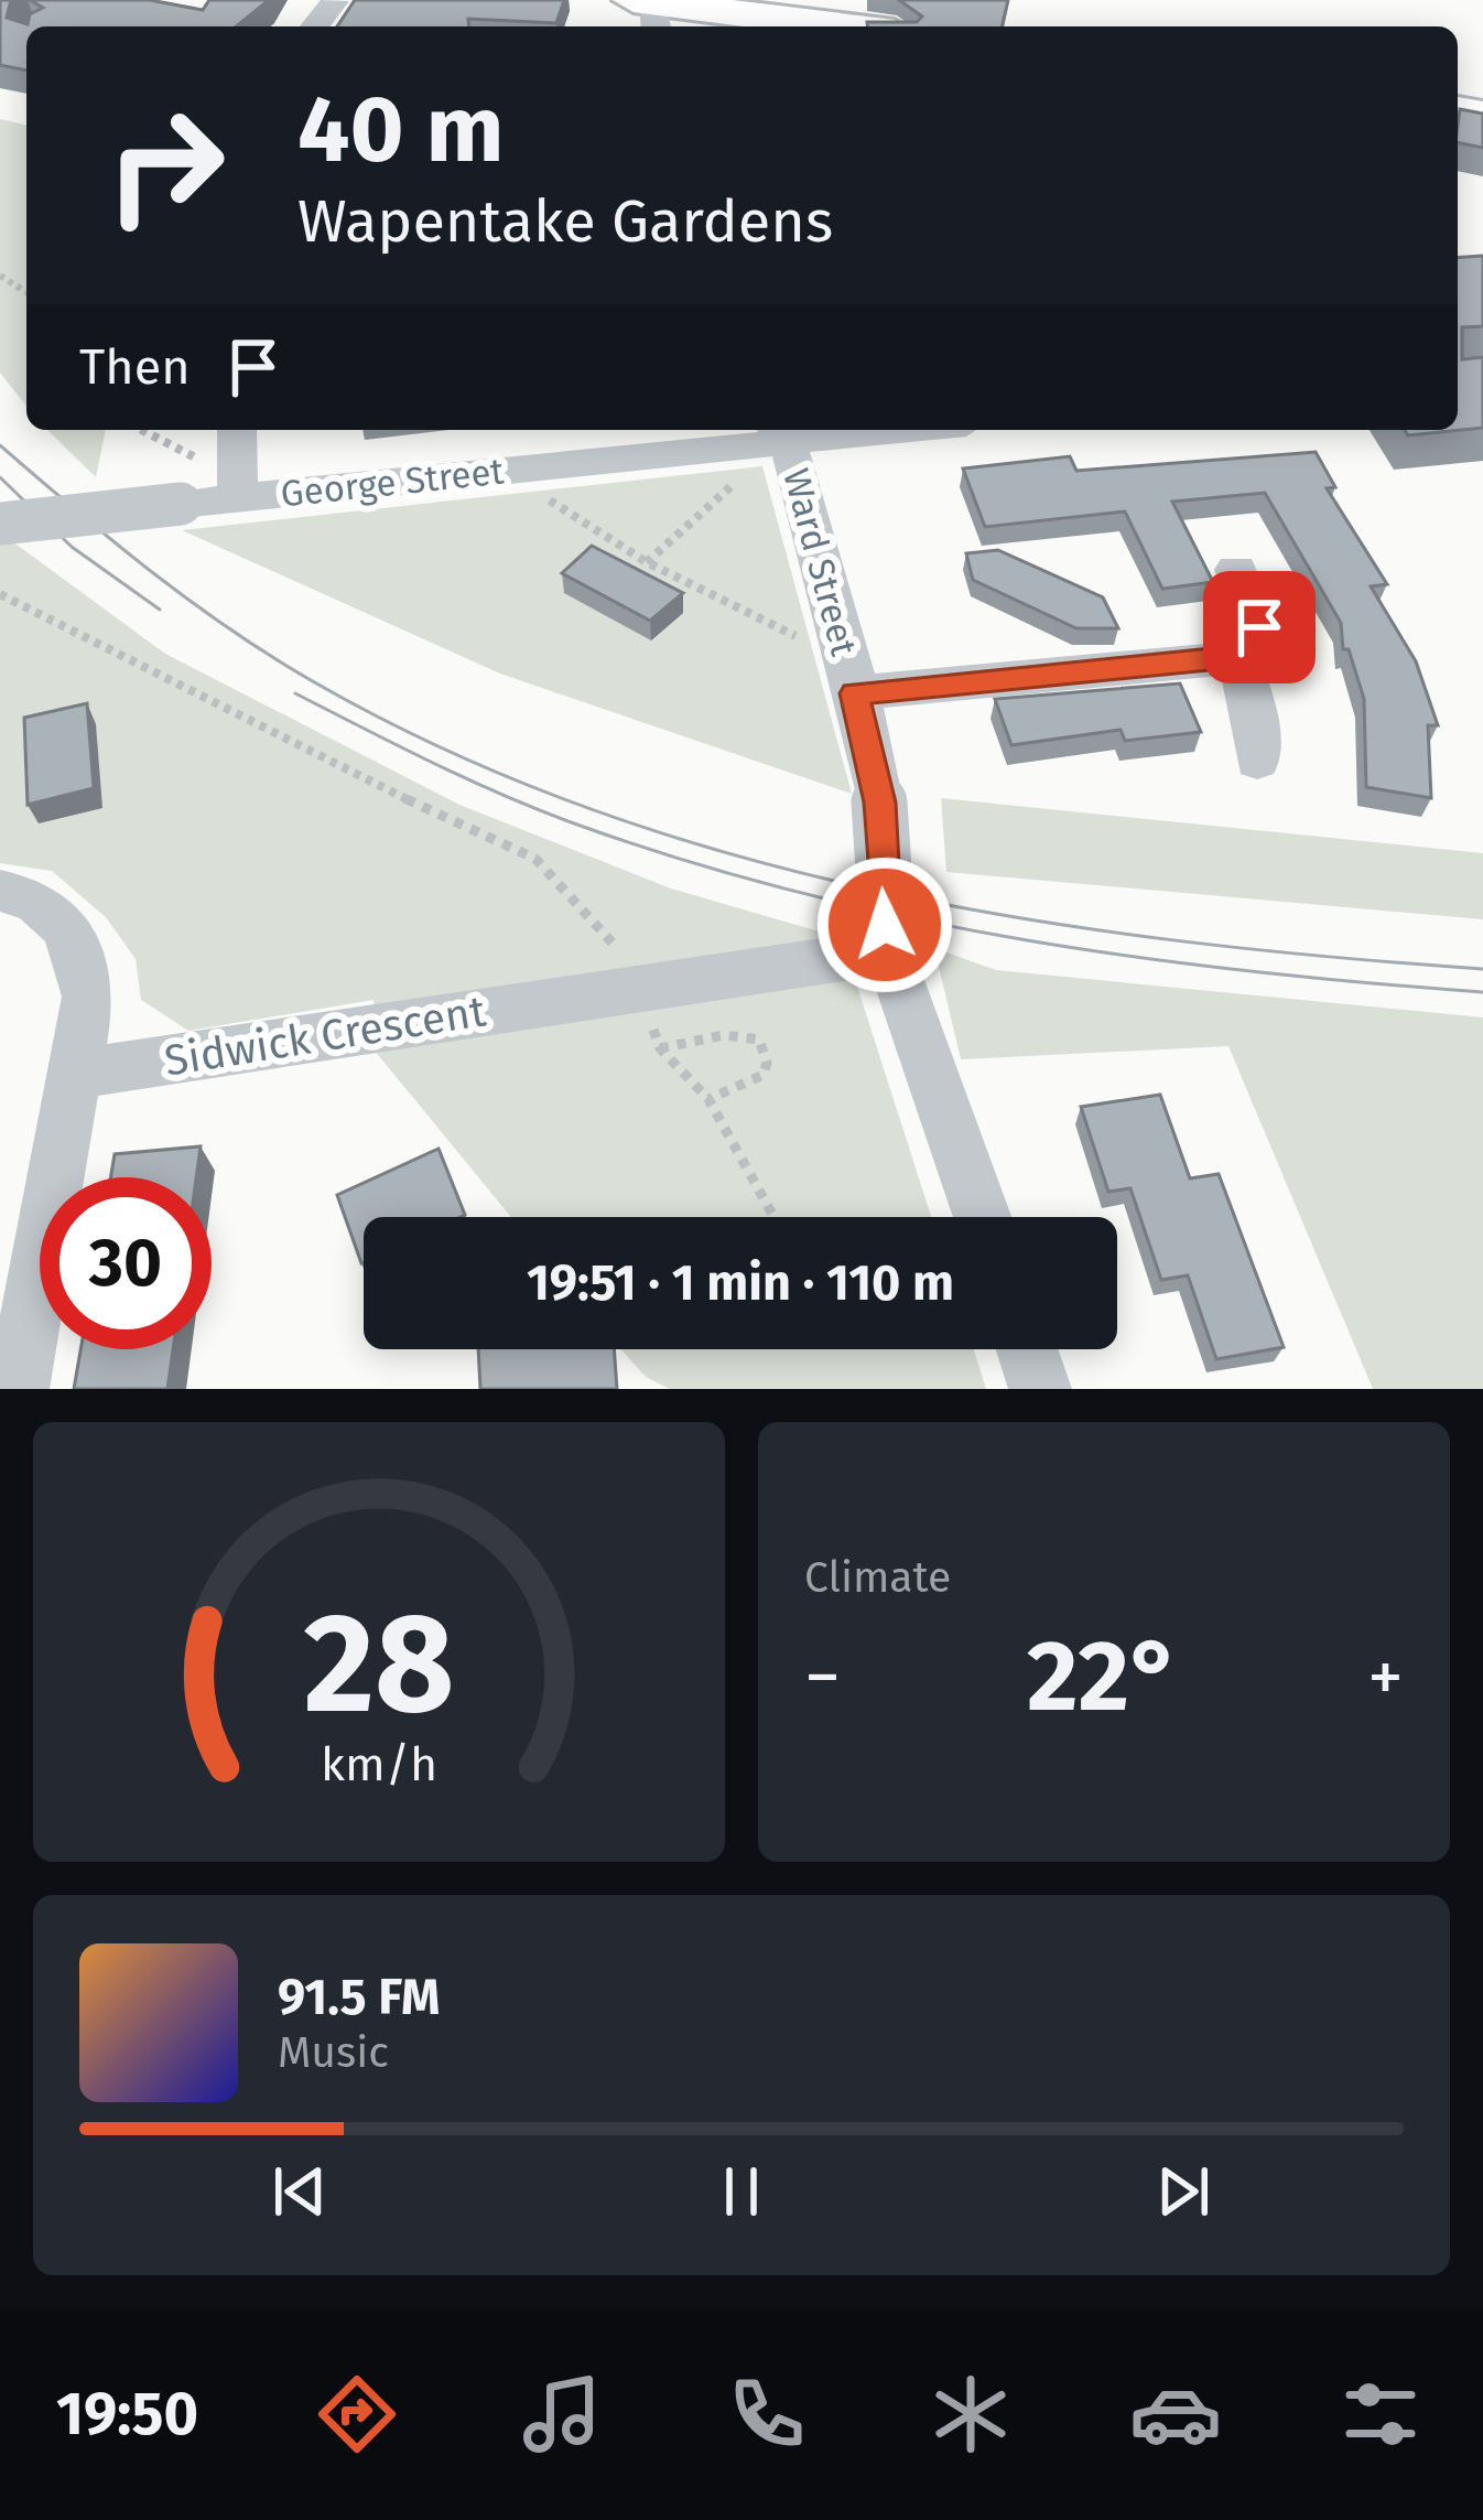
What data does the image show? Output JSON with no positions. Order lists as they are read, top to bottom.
{
  "streets": {
    "street": ["George Street", "Ward Street", "Sidwick Crescent"]
  },
  "crossings": [
    ["George Street", "Ward Street"],
    ["Ward Street", "Sidwick Crescent"]
  ],
  "page": {
    "turn": ["40 m", "Wapentake Gardens"],
    "then": "Then",
    "limit": "30",
    "trip": "19:51 · 1 min · 110 m",
    "tile": "Climate",
    "heat": ["−", "22°", "+"],
    "song": ["91.5 FM", "Music"],
    "tabs": "19:50",
    "gauge": ["28", "km/h"]
  }
}
